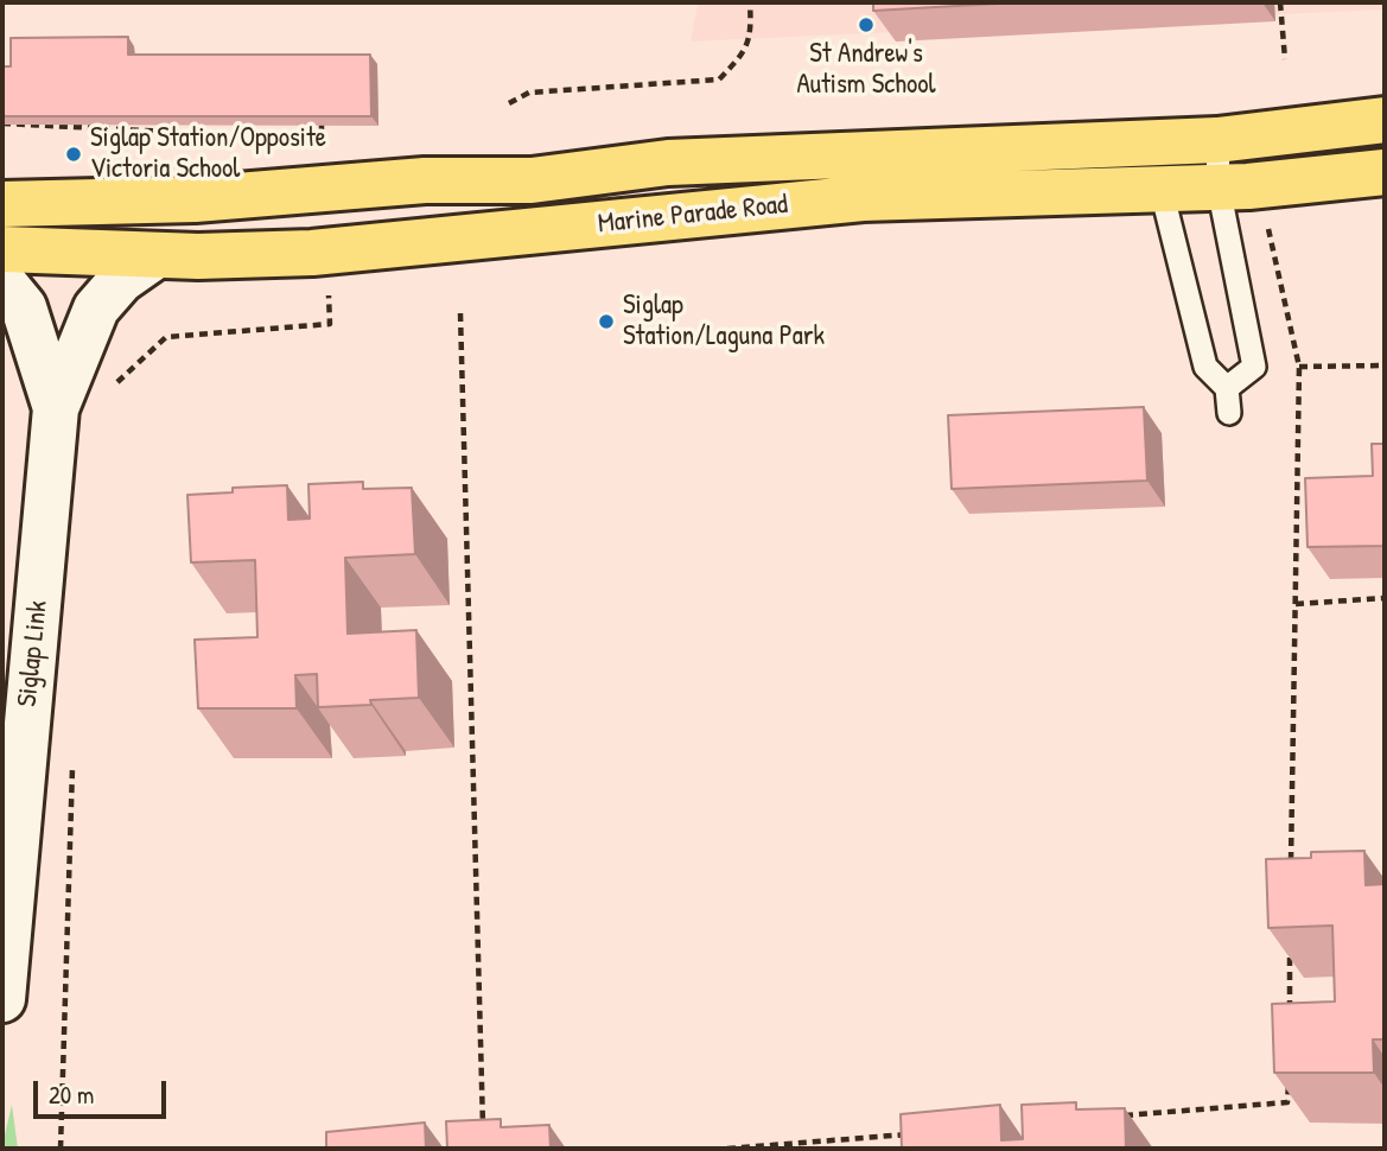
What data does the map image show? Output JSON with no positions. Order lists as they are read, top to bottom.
{
  "streets": {
    "main road": ["Marine Parade Road"],
    "street": ["Siglap Link"]
  },
  "crossings": [
    ["Marine Parade Road", "Siglap Link"]
  ],
  "places": ["St Andrew's Autism School", "Siglap Station/Opposite Victoria School", "Siglap Station/Laguna Park"],
  "scale_bar": "20 m"
}
